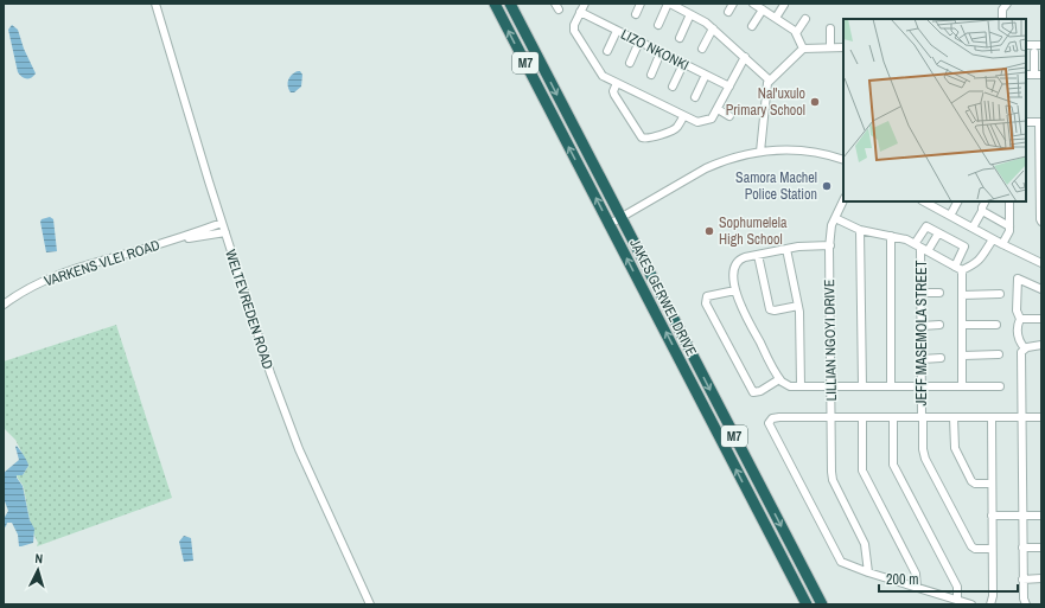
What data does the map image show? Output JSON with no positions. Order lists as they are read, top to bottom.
{
  "streets": {
    "highway": ["M7", "JAKES GERWEL DRIVE"],
    "street": [
      "LIZO NKONKI",
      "VARKENS VLEI ROAD",
      "WELTEVREDEN ROAD",
      "JEFF MASEMOLA STREET",
      "LILLIAN NGOYI DRIVE"
    ]
  },
  "crossings": [
    ["VARKENS VLEI ROAD", "WELTEVREDEN ROAD"],
    ["JEFF MASEMOLA STREET", "LILLIAN NGOYI DRIVE"]
  ],
  "places": ["Nal'uxulo Primary School", "Samora Machel Police Station", "Sophumelela High School"],
  "scale_bar": "200 m",
  "north": "top"
}
